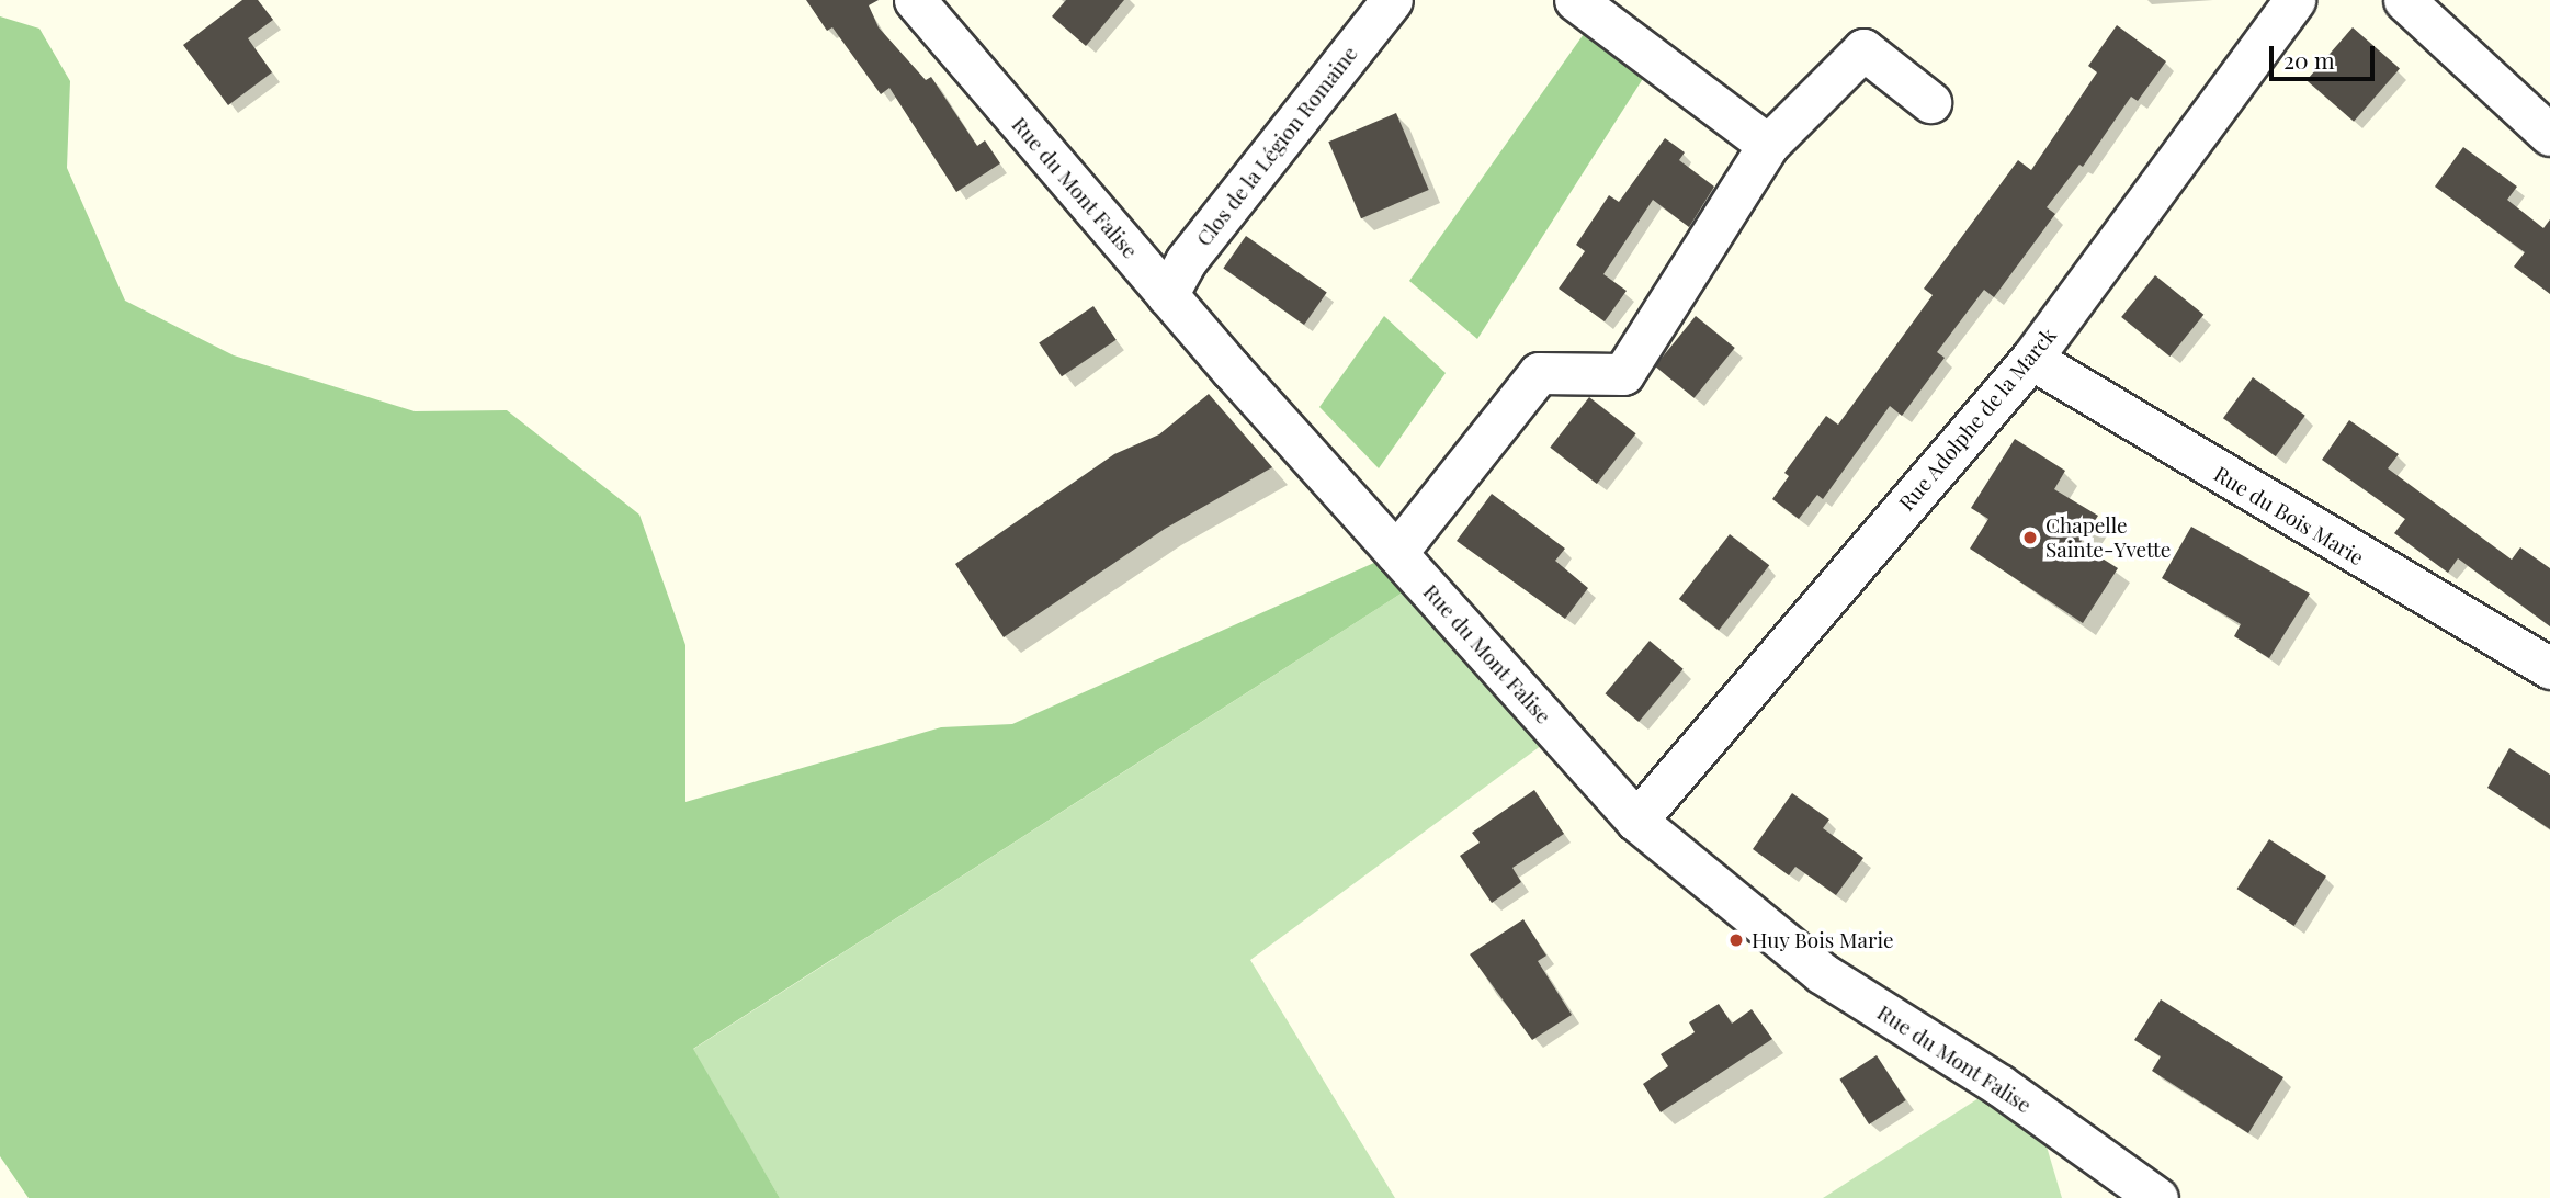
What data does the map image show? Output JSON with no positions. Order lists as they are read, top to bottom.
{
  "streets": {
    "street": [
      "Clos de la Légion Romaine",
      "Rue du Mont Falise",
      "Rue Adolphe de la Marck",
      "Rue du Bois Marie"
    ]
  },
  "crossings": [
    ["Clos de la Légion Romaine", "Rue du Mont Falise"],
    ["Rue du Mont Falise", "Rue Adolphe de la Marck"],
    ["Rue Adolphe de la Marck", "Rue du Bois Marie"]
  ],
  "places": ["Chapelle Sainte-Yvette", "Huy Bois Marie"],
  "scale_bar": "20 m"
}
